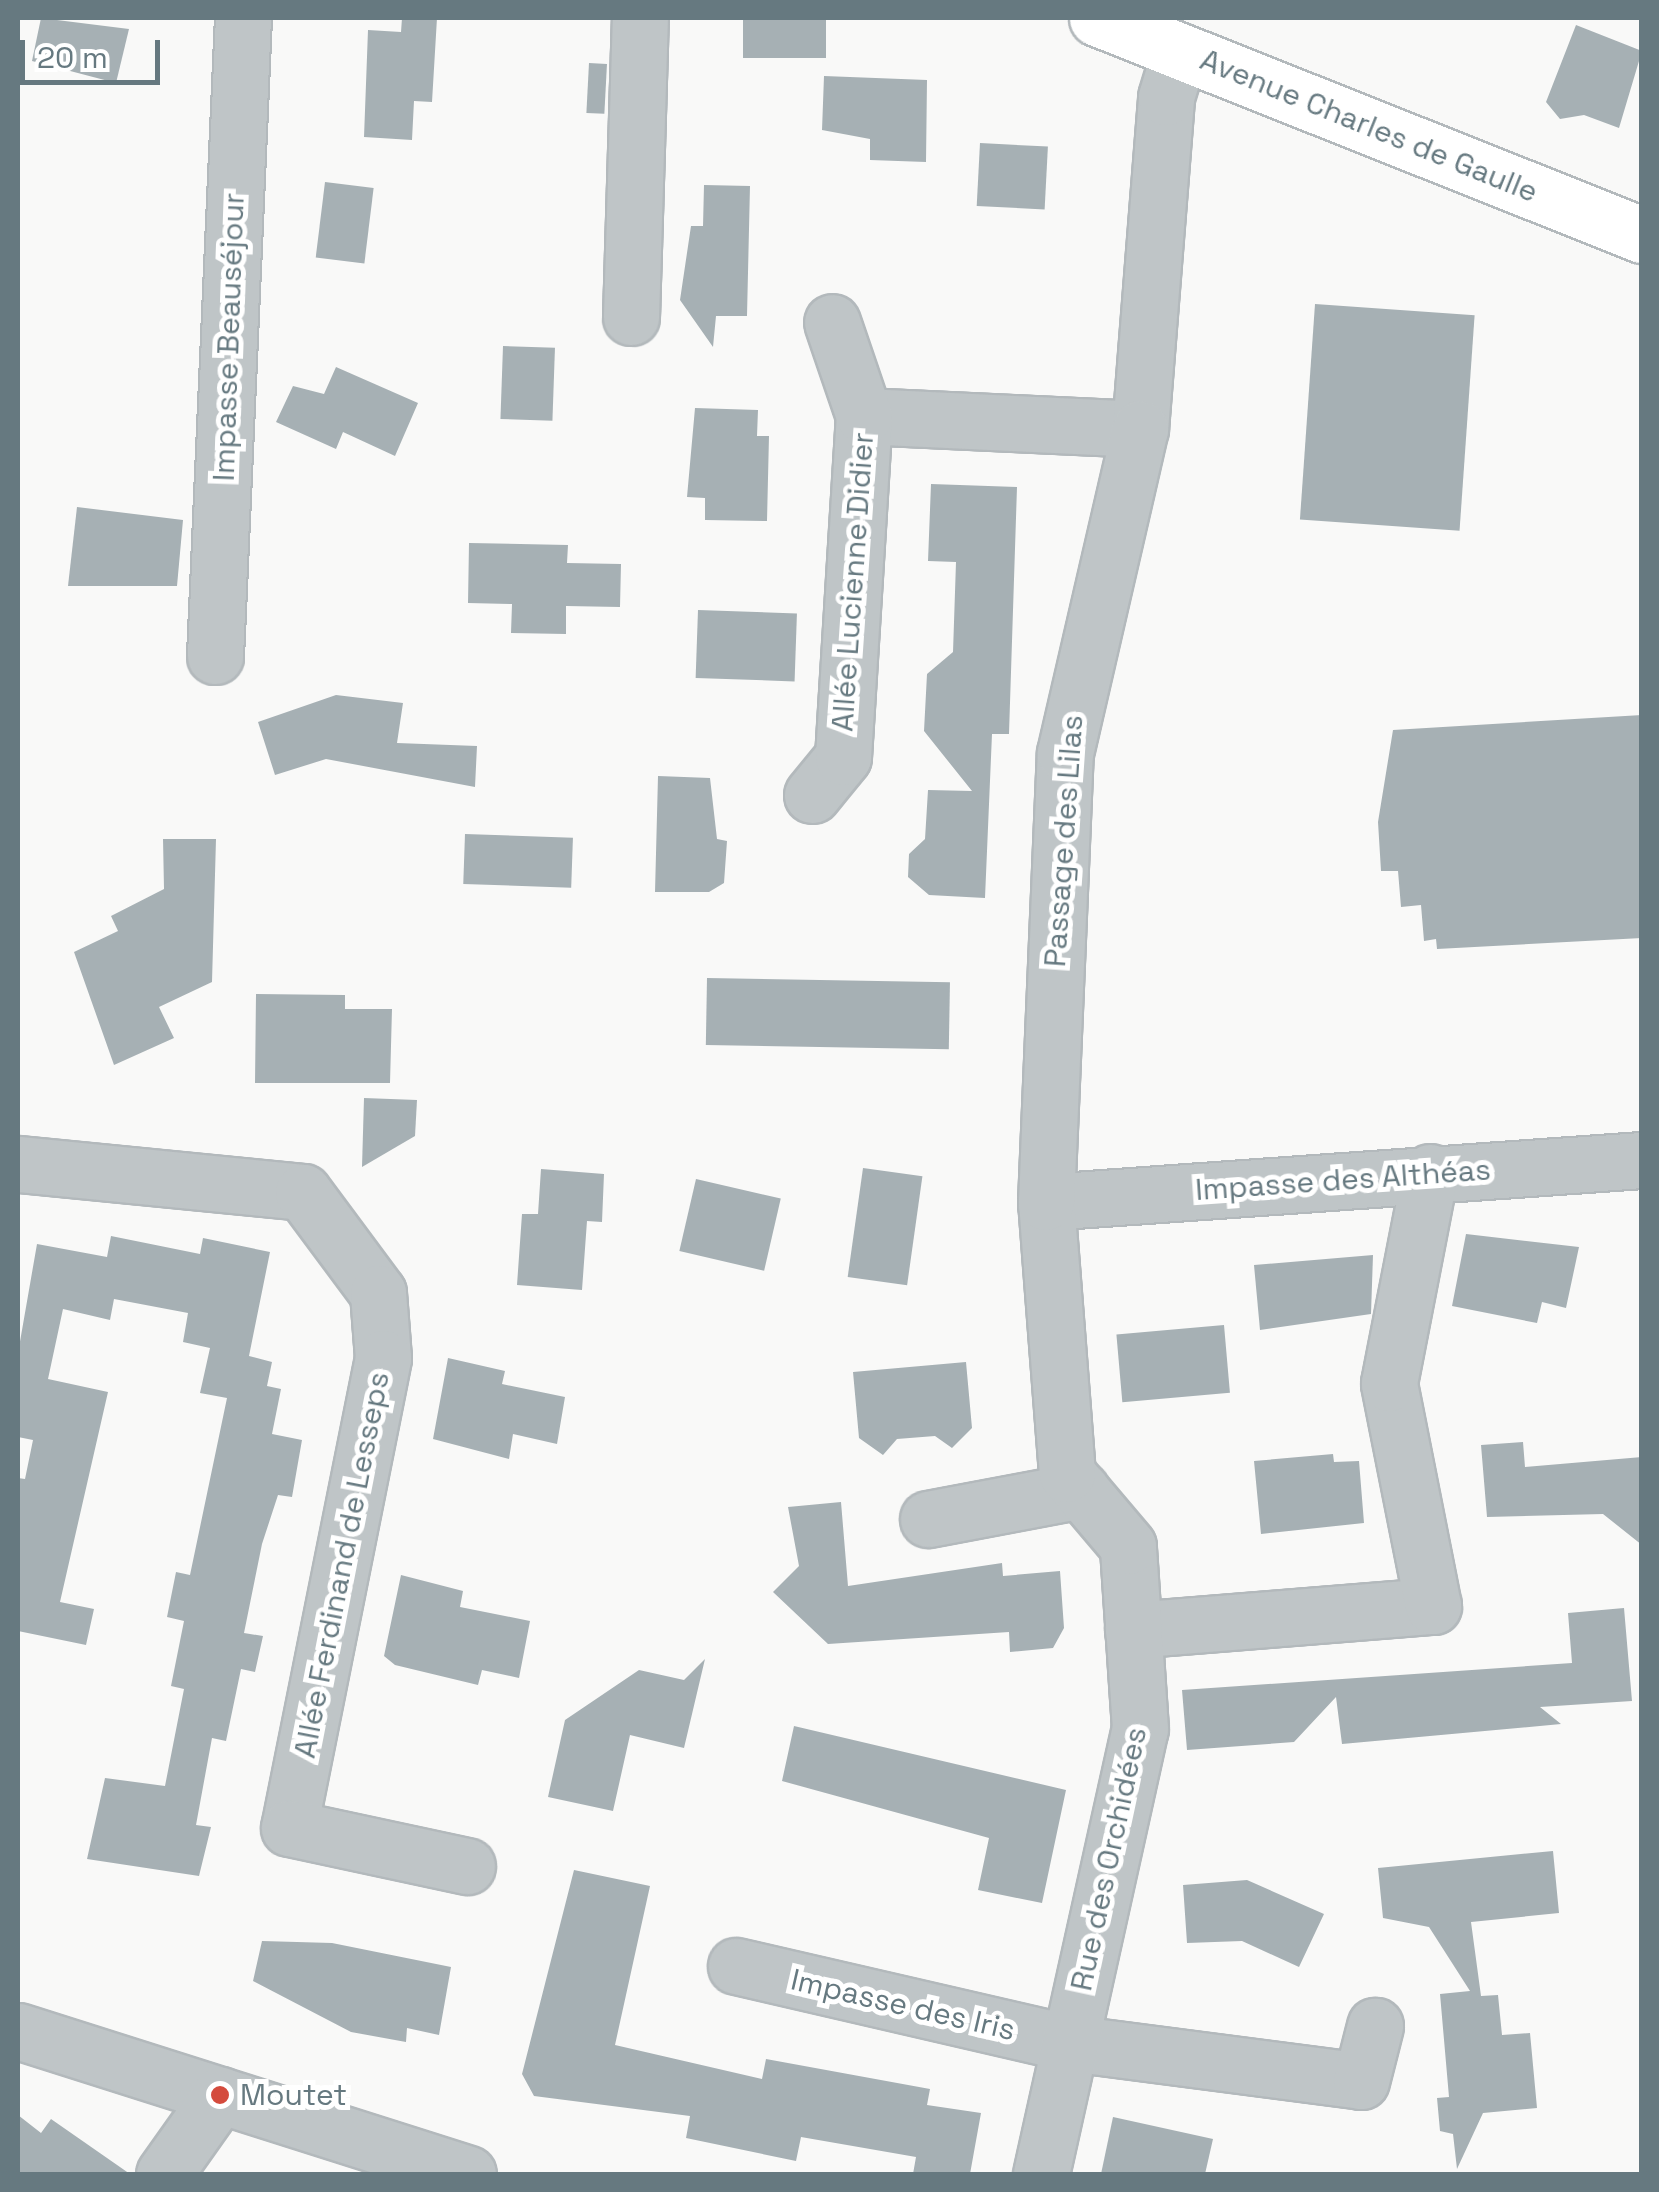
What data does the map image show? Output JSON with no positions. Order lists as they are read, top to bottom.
{
  "streets": {
    "main road": ["Avenue Charles de Gaulle"],
    "street": [
      "Impasse Beauséjour",
      "Allée Lucienne Didier",
      "Passage des Lilas",
      "Impasse des Althéas",
      "Allée Ferdinand de Lesseps",
      "Rue des Orchidées",
      "Impasse des Iris"
    ]
  },
  "crossings": [
    ["Allée Lucienne Didier", "Passage des Lilas"],
    ["Passage des Lilas", "Impasse des Althéas"],
    ["Passage des Lilas", "Rue des Orchidées"],
    ["Impasse des Althéas", "Rue des Orchidées"],
    ["Rue des Orchidées", "Impasse des Iris"]
  ],
  "places": ["Moutet"],
  "scale_bar": "20 m"
}
